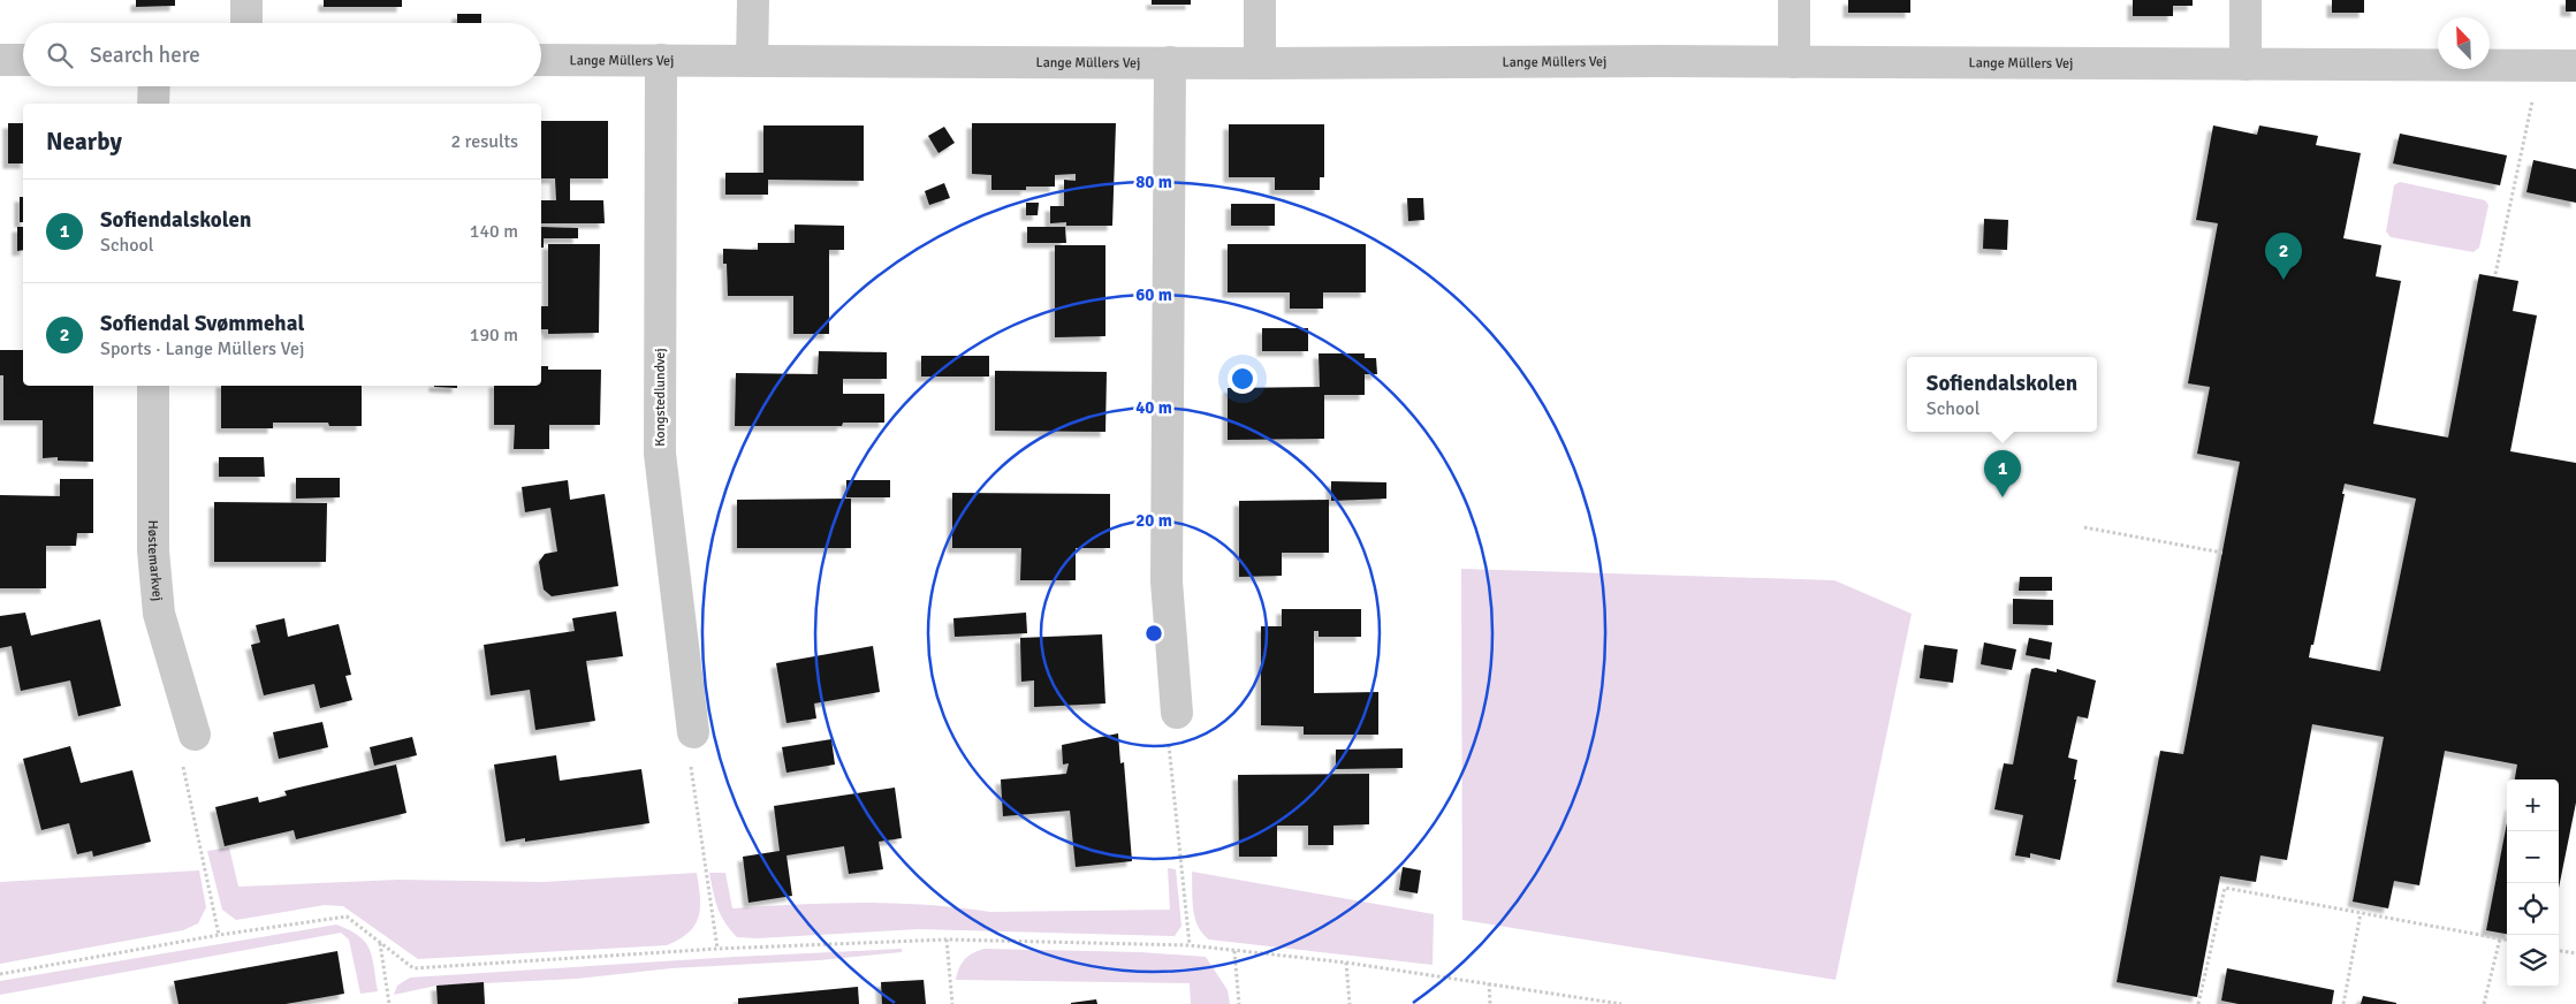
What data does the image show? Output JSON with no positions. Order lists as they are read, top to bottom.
{
  "streets": {
    "street": ["Lange Müllers Vej", "Kongstedlundvej", "Høstemarkvej"]
  },
  "crossings": [
    ["Lange Müllers Vej", "Kongstedlundvej"]
  ],
  "north": "top left",
  "page": {
    "search": "Search here",
    "heading": ["Nearby", "2 results"],
    "list": [
      {
        "mark": "1",
        "name": "Sofiendalskolen",
        "note": "School",
        "value": "140 m"
      },
      {
        "mark": "2",
        "name": "Sofiendal Svømmehal",
        "note": "Sports · Lange Müllers Vej",
        "value": "190 m"
      }
    ],
    "pins": ["2", "1"],
    "popup": ["Sofiendalskolen", "School"],
    "map_buttons": ["+", "−"]
  },
  "rings": [
    "80 m",
    "60 m",
    "40 m",
    "20 m"
  ]
}
